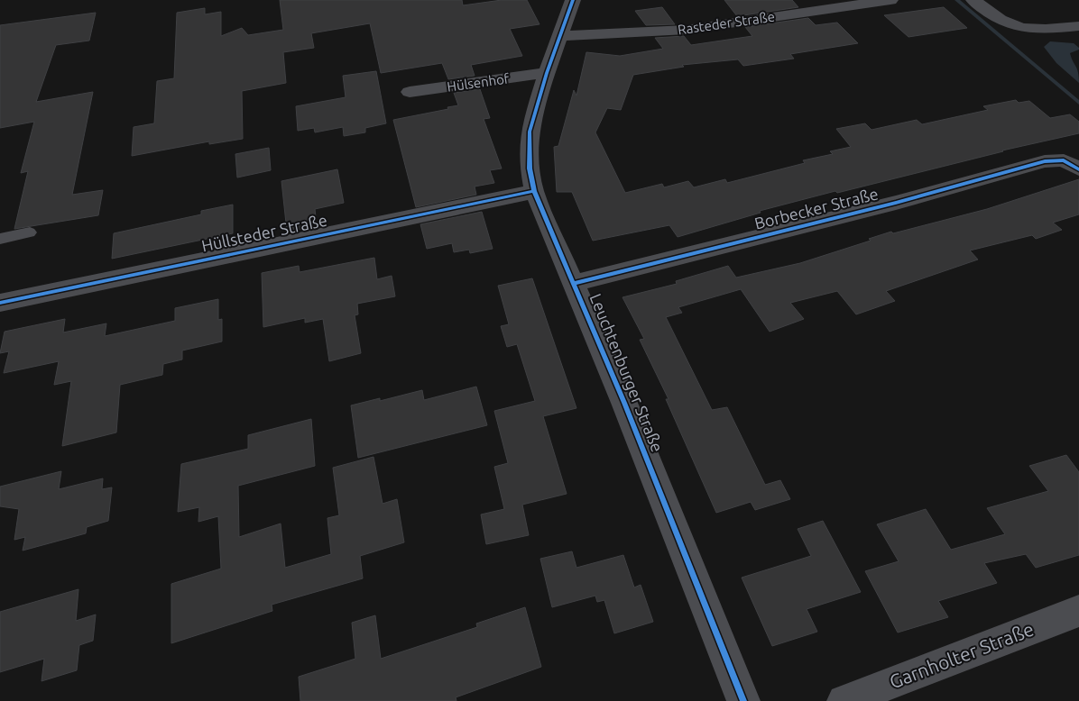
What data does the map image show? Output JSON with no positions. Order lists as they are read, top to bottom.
{
  "streets": {
    "street": [
      "Rasteder Straße",
      "Hülsenhof",
      "Borbecker Straße",
      "Hüllsteder Straße",
      "Leuchtenburger Straße",
      "Garnholter Straße"
    ]
  },
  "crossings": [
    ["Rasteder Straße", "Leuchtenburger Straße"],
    ["Hülsenhof", "Leuchtenburger Straße"],
    ["Borbecker Straße", "Leuchtenburger Straße"],
    ["Hüllsteder Straße", "Leuchtenburger Straße"]
  ]
}
